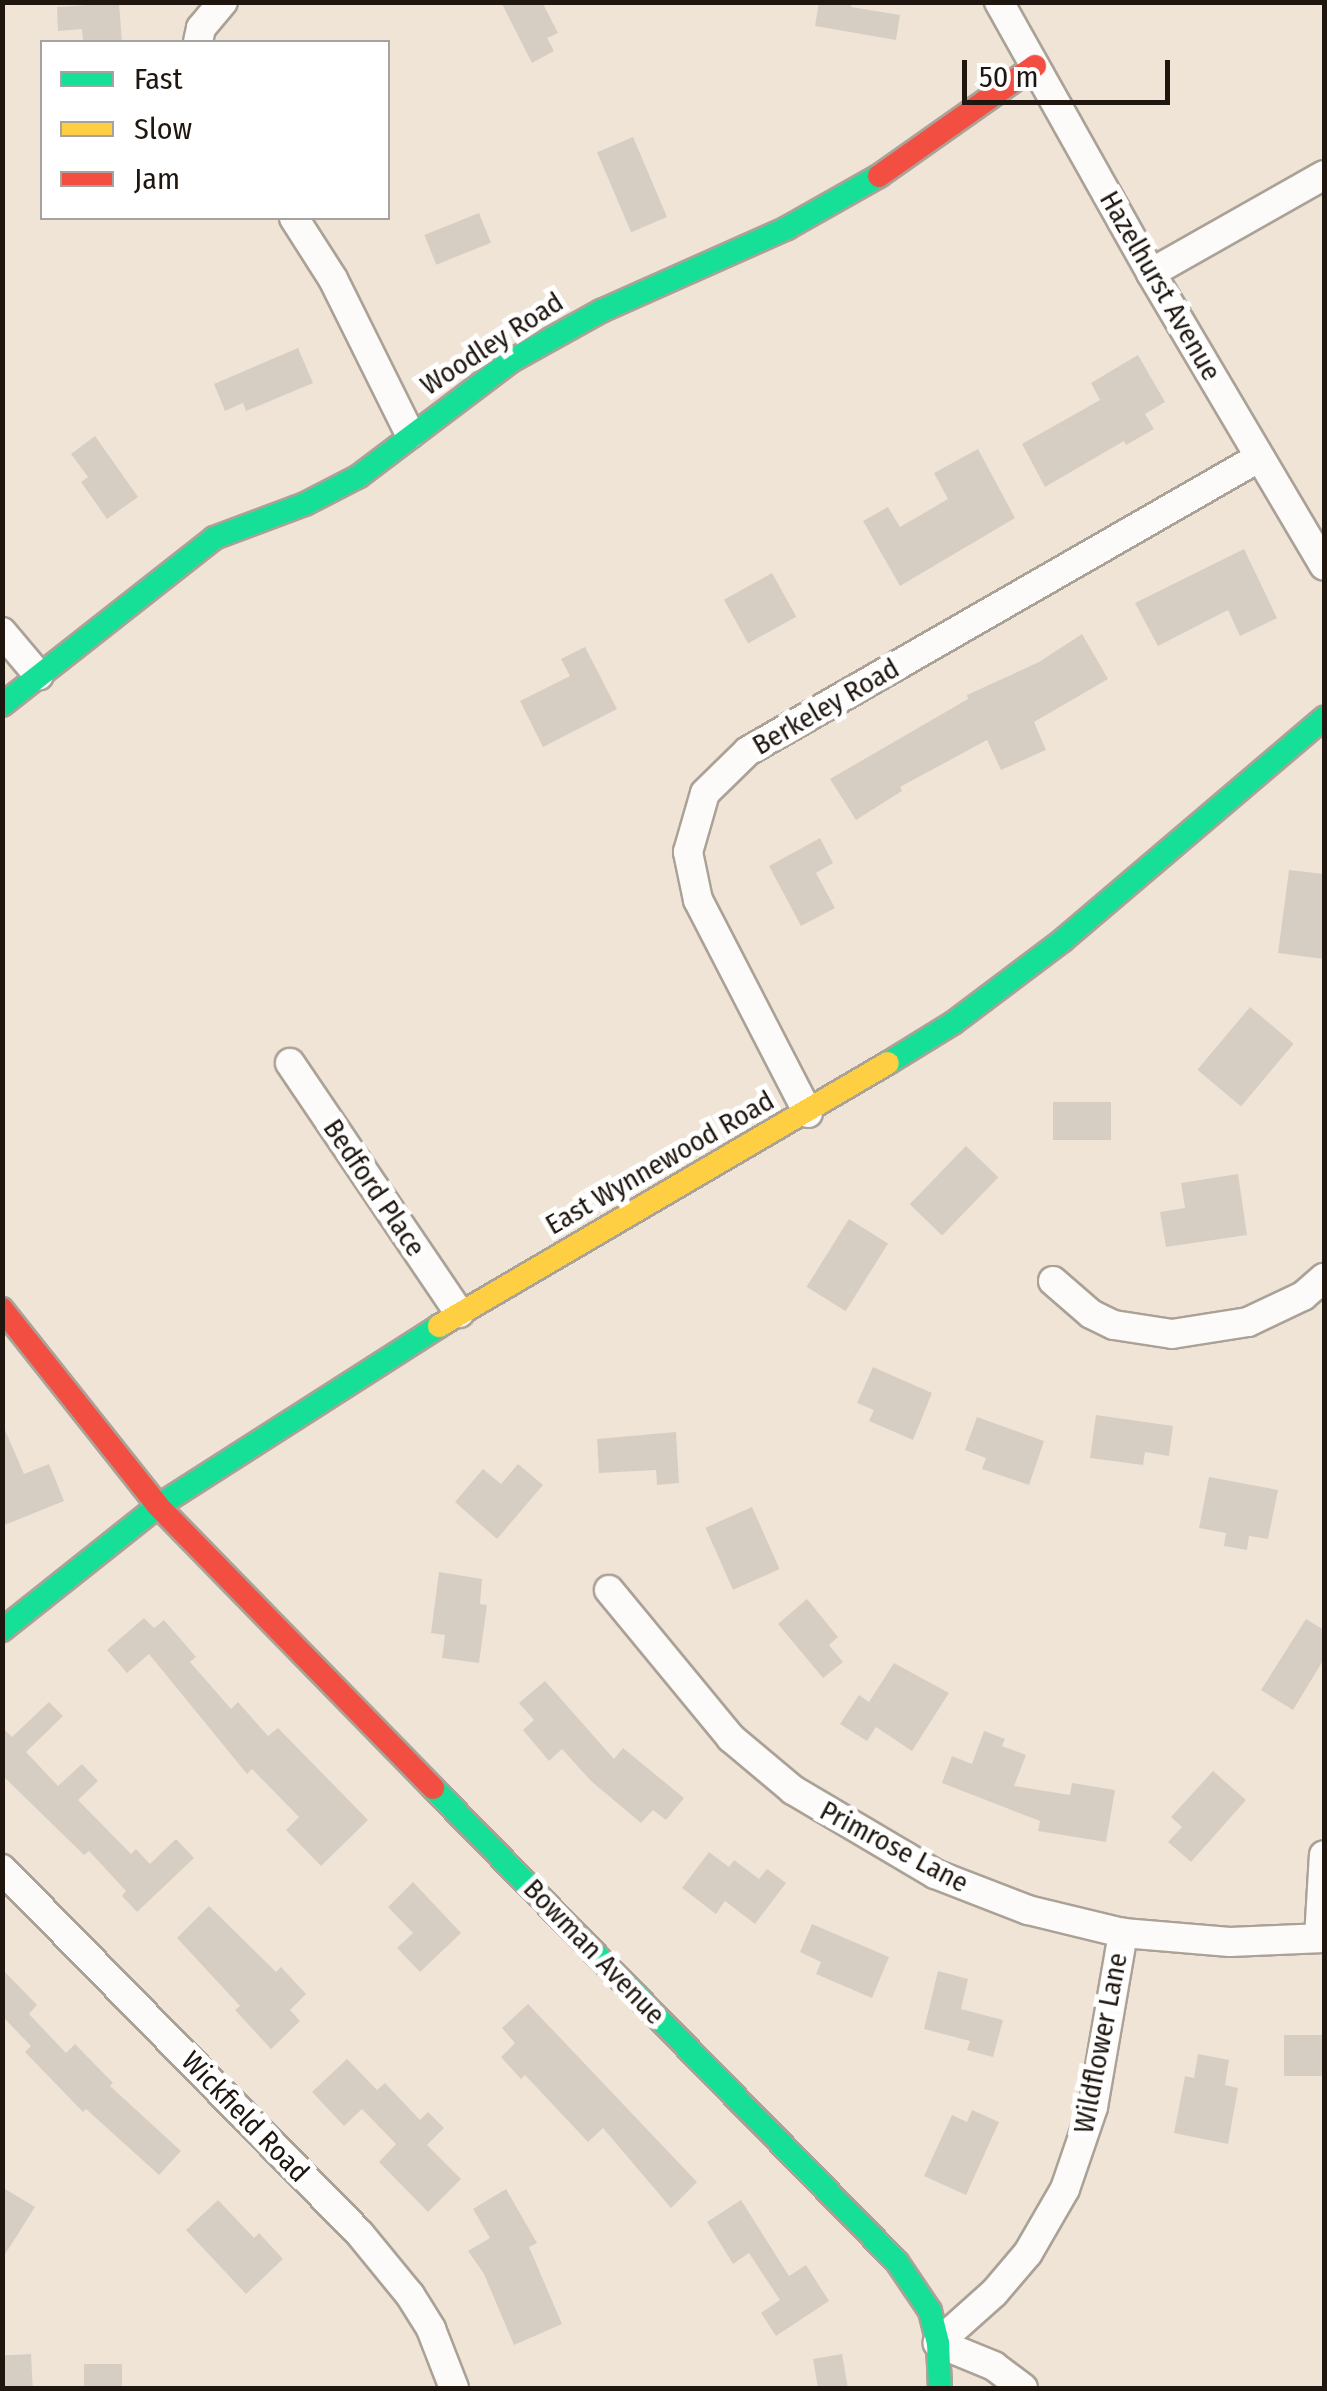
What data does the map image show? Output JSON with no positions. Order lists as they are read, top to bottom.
{
  "streets": {
    "street": [
      "Hazelhurst Avenue",
      "Woodley Road",
      "Berkeley Road",
      "East Wynnewood Road",
      "Bedford Place",
      "Primrose Lane",
      "Bowman Avenue",
      "Wildflower Lane",
      "Wickfield Road"
    ]
  },
  "crossings": [
    ["Hazelhurst Avenue", "Woodley Road"],
    ["Hazelhurst Avenue", "Berkeley Road"],
    ["Berkeley Road", "East Wynnewood Road"],
    ["East Wynnewood Road", "Bedford Place"],
    ["East Wynnewood Road", "Bowman Avenue"],
    ["Primrose Lane", "Wildflower Lane"],
    ["Bowman Avenue", "Wildflower Lane"]
  ],
  "legend": ["Fast", "Slow", "Jam"],
  "scale_bar": "50 m"
}
